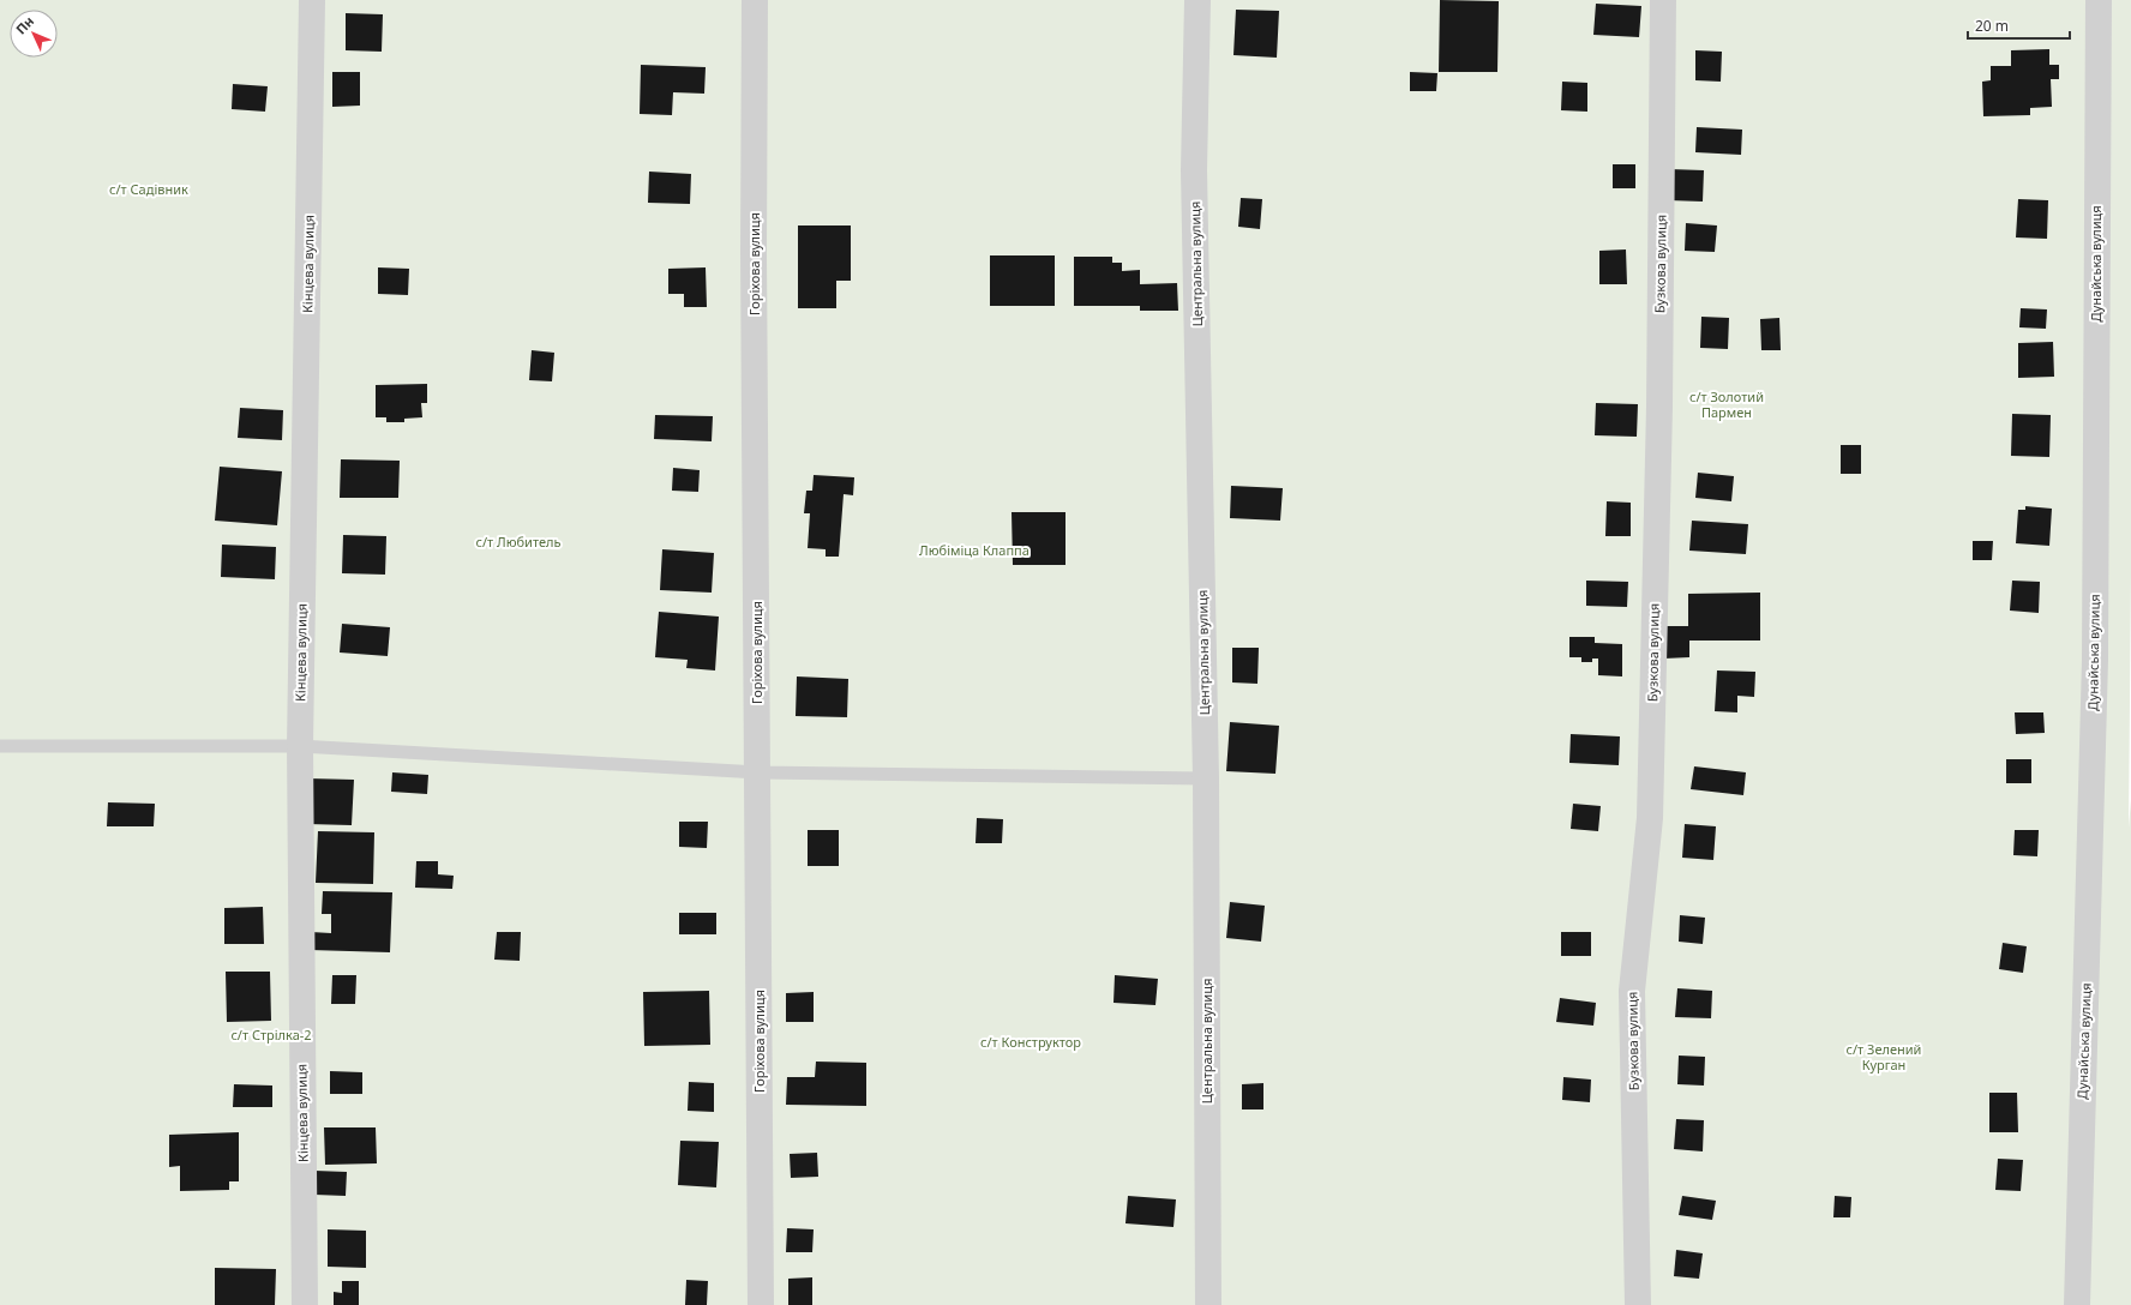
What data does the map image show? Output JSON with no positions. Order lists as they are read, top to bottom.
{
  "streets": {
    "street": [
      "Кінцева вулиця",
      "Горіхова вулиця",
      "Центральна вулиця",
      "Бузкова вулиця",
      "Дунайська вулиця"
    ]
  },
  "parks": [
    "с/т Садівник",
    "с/т Золотий Пармен",
    "с/т Любитель",
    "Любіміца Клаппа",
    "с/т Стрілка-2",
    "с/т Конструктор",
    "с/т Зелений Курган"
  ],
  "scale_bar": "20 m",
  "north": "top left"
}
